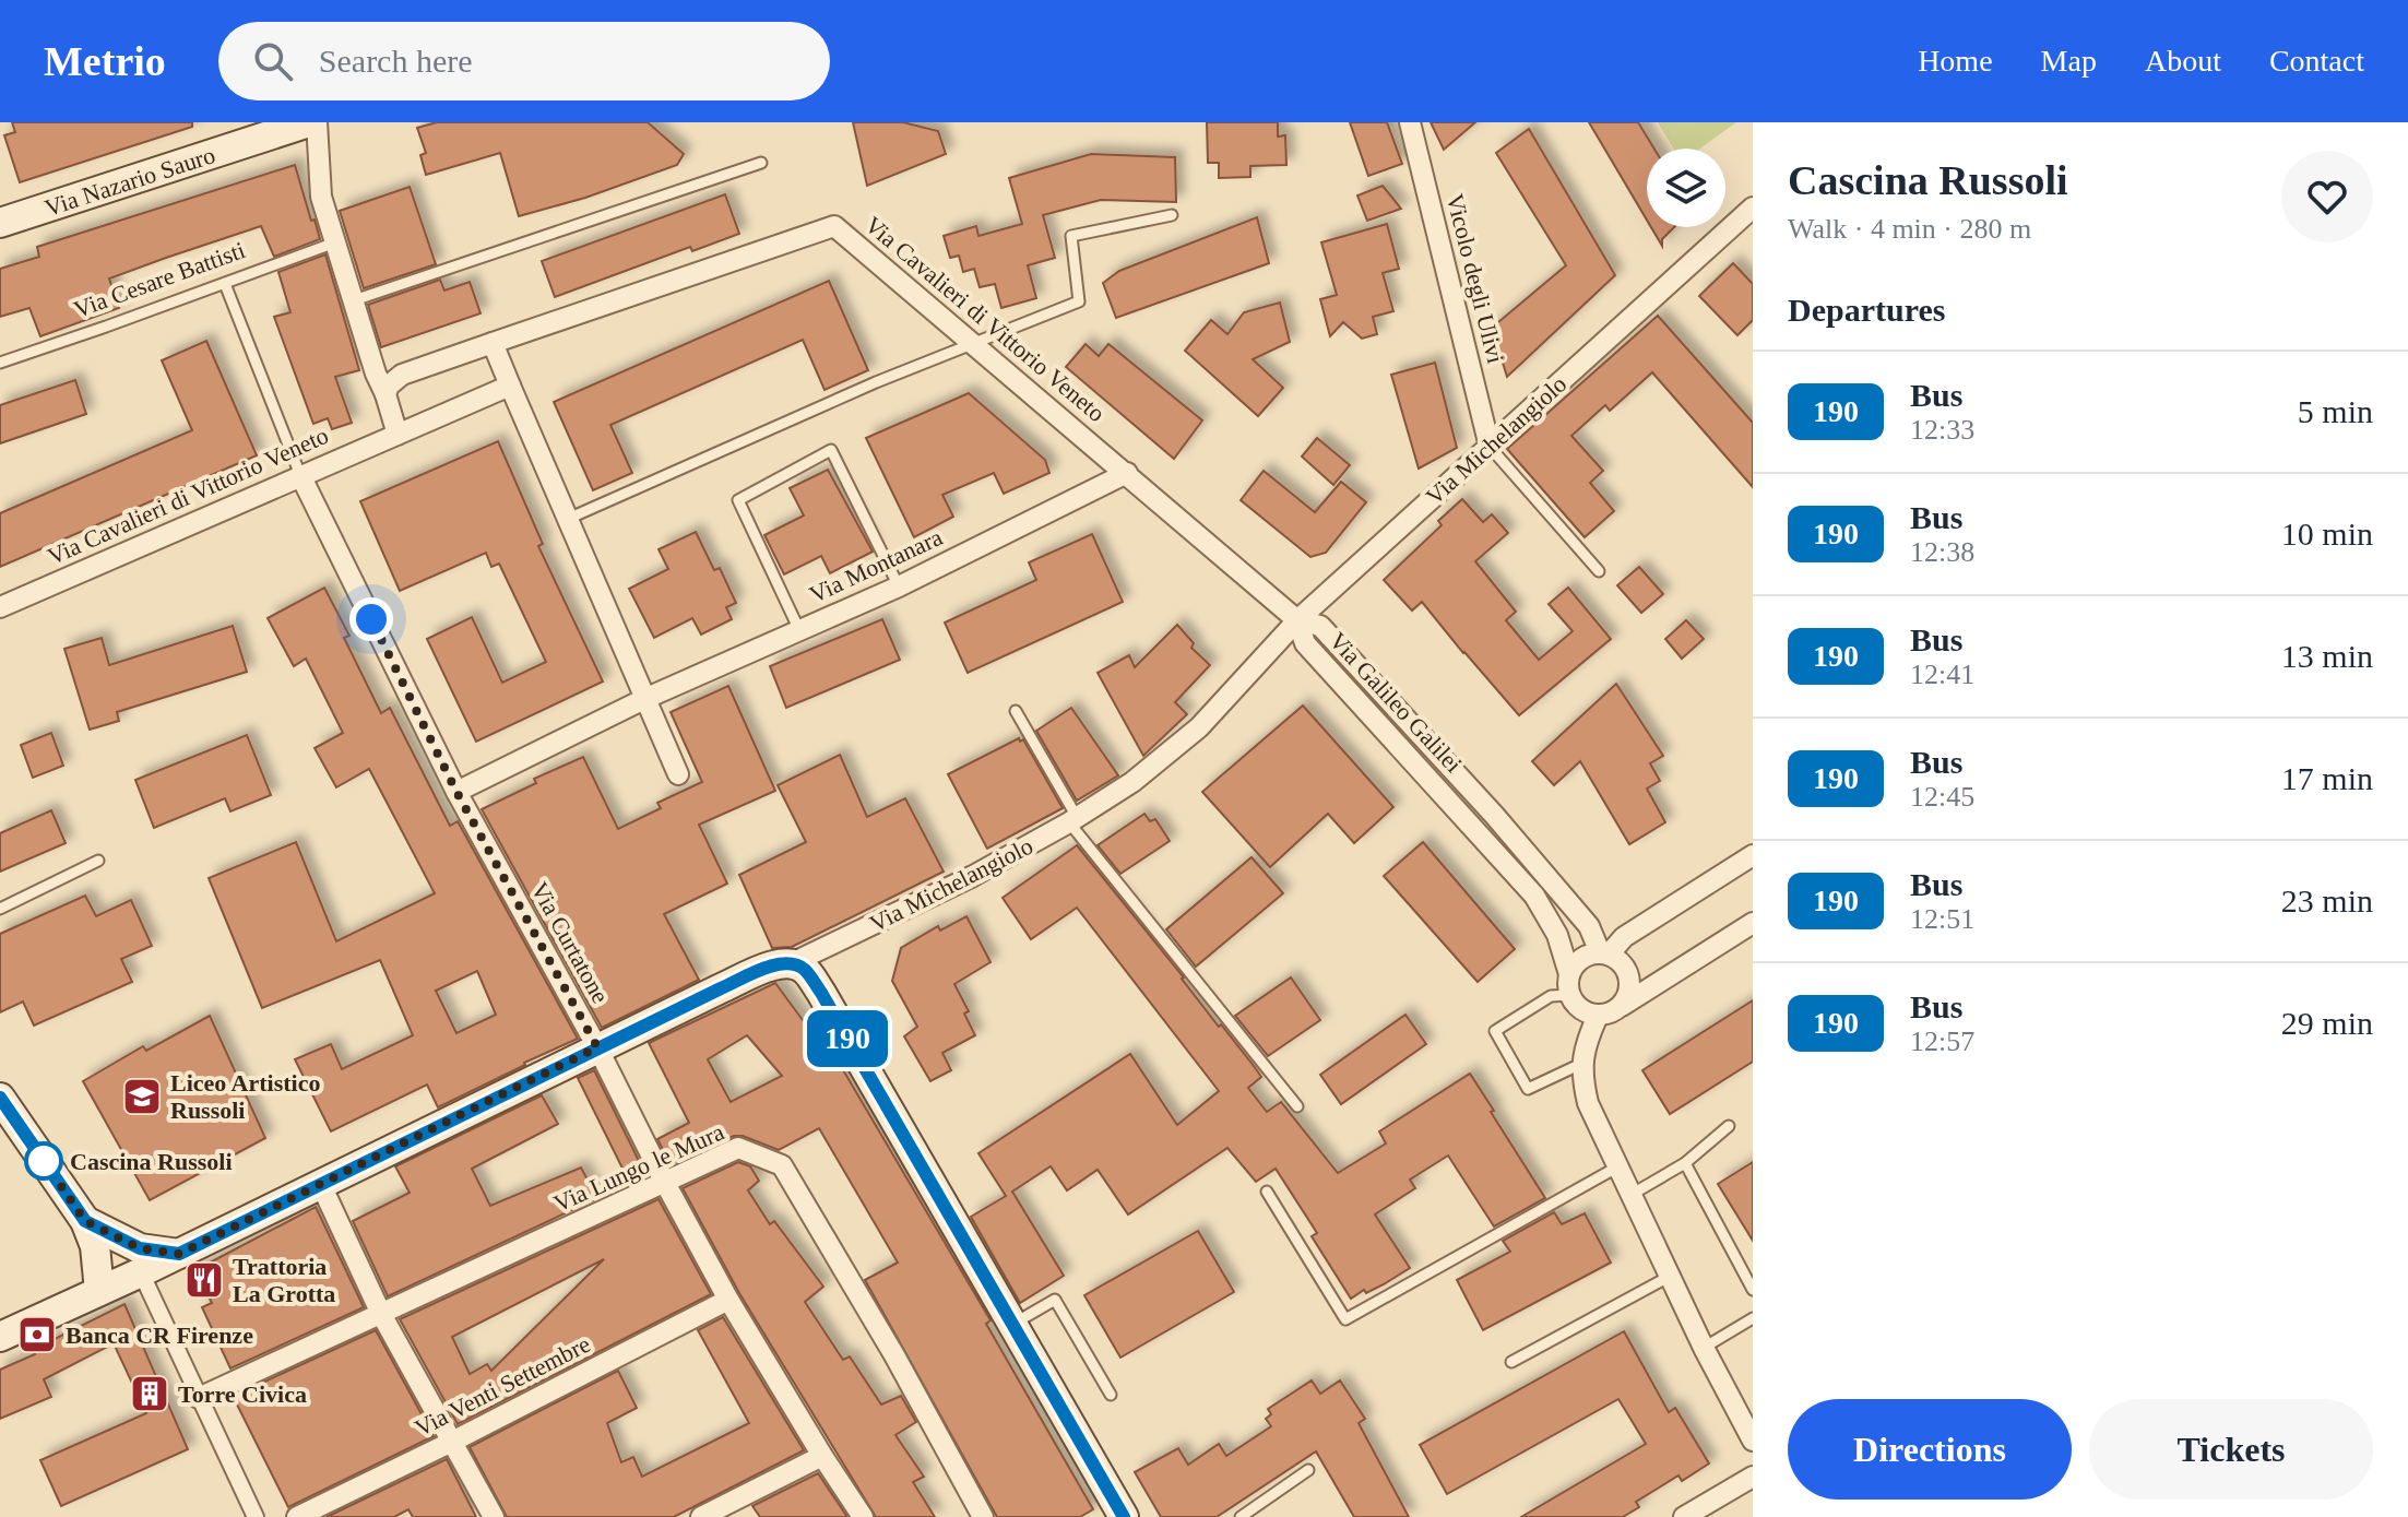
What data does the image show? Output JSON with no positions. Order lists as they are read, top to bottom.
{
  "streets": {
    "main road": ["Via Nazario Sauro", "Via Michelangiolo"],
    "street": [
      "Vicolo degli Ulivi",
      "Via Cavalieri di Vittorio Veneto",
      "Via Montanara",
      "Via Galileo Galilei",
      "Via Curtatone",
      "Via Lungo le Mura",
      "Via Venti Settembre"
    ],
    "lane": ["Via Cesare Battisti"]
  },
  "crossings": [
    ["Vicolo degli Ulivi", "Via Michelangiolo"],
    ["Via Cavalieri di Vittorio Veneto", "Via Michelangiolo"],
    ["Via Cavalieri di Vittorio Veneto", "Via Montanara"],
    ["Via Cavalieri di Vittorio Veneto", "Via Galileo Galilei"],
    ["Via Cavalieri di Vittorio Veneto", "Via Curtatone"],
    ["Via Michelangiolo", "Via Galileo Galilei"],
    ["Via Michelangiolo", "Via Curtatone"],
    ["Via Montanara", "Via Curtatone"],
    ["Via Curtatone", "Via Lungo le Mura"],
    ["Via Curtatone", "Via Venti Settembre"]
  ],
  "places": {
    "school or university": ["Liceo Artistico Russoli"],
    "other": ["Cascina Russoli"],
    "restaurant": ["Trattoria La Grotta"],
    "bank": ["Banca CR Firenze"],
    "building": ["Torre Civica"]
  },
  "lines": ["bus line 190"],
  "page": {
    "header": "Metrio",
    "search": "Search here",
    "nav": [
      "Home",
      "Map",
      "About",
      "Contact"
    ],
    "on_map": "190",
    "heading": [
      ["Cascina Russoli", "Walk · 4 min · 280 m"],
      "Departures"
    ],
    "list": [
      {
        "mark": "190",
        "name": "Bus",
        "note": "12:33",
        "value": "5 min"
      },
      {
        "mark": "190",
        "name": "Bus",
        "note": "12:38",
        "value": "10 min"
      },
      {
        "mark": "190",
        "name": "Bus",
        "note": "12:41",
        "value": "13 min"
      },
      {
        "mark": "190",
        "name": "Bus",
        "note": "12:45",
        "value": "17 min"
      },
      {
        "mark": "190",
        "name": "Bus",
        "note": "12:51",
        "value": "23 min"
      },
      {
        "mark": "190",
        "name": "Bus",
        "note": "12:57",
        "value": "29 min"
      }
    ],
    "buttons": ["Directions", "Tickets"]
  }
}
